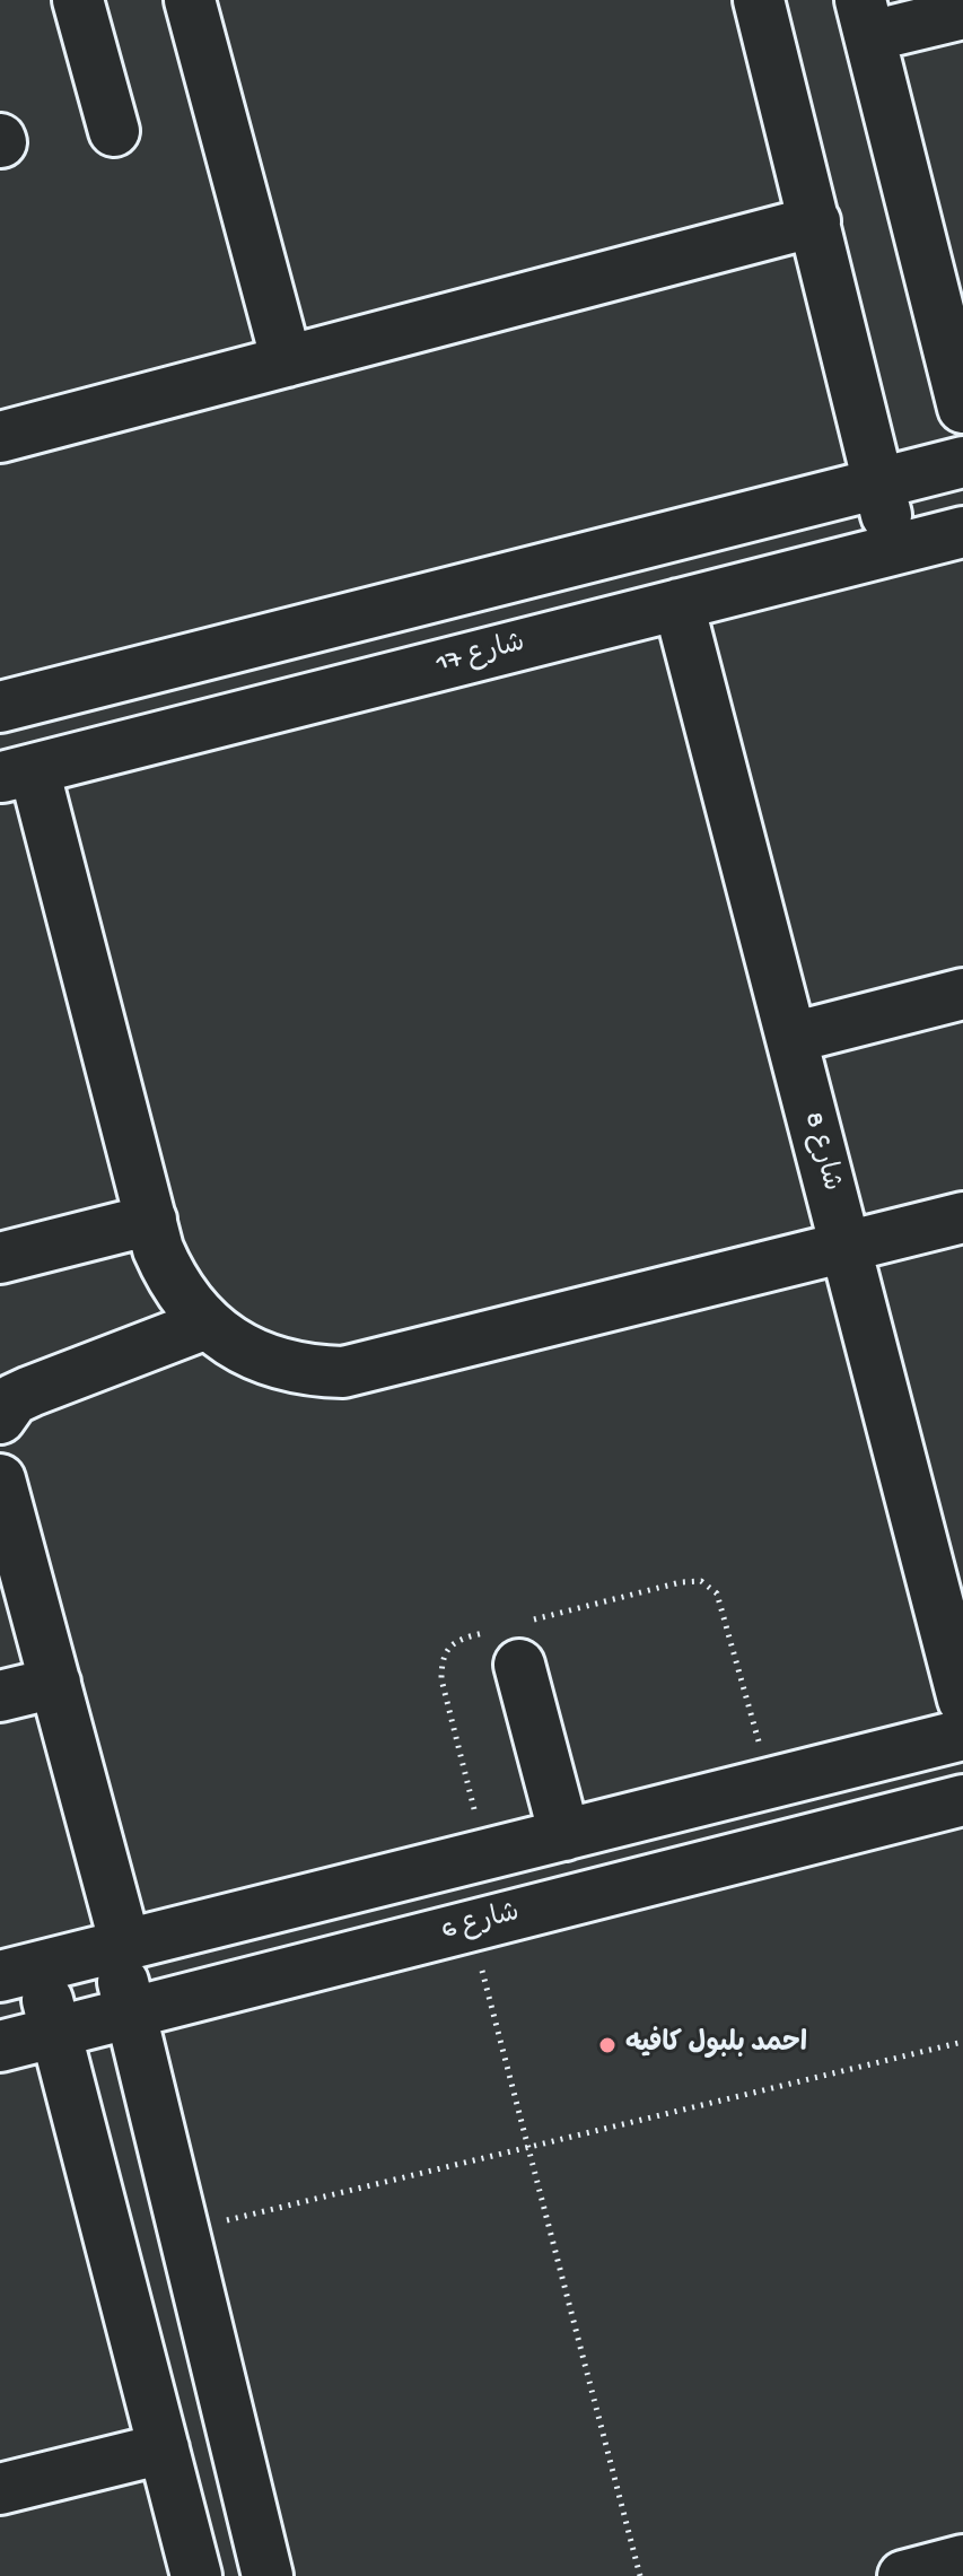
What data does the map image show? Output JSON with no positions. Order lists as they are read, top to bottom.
{
  "streets": {
    "street": ["شارع 17", "شارع 8", "شارع 6"]
  },
  "crossings": [
    ["شارع 17", "شارع 8"]
  ],
  "places": ["احمد بلبول كافيه"]
}
